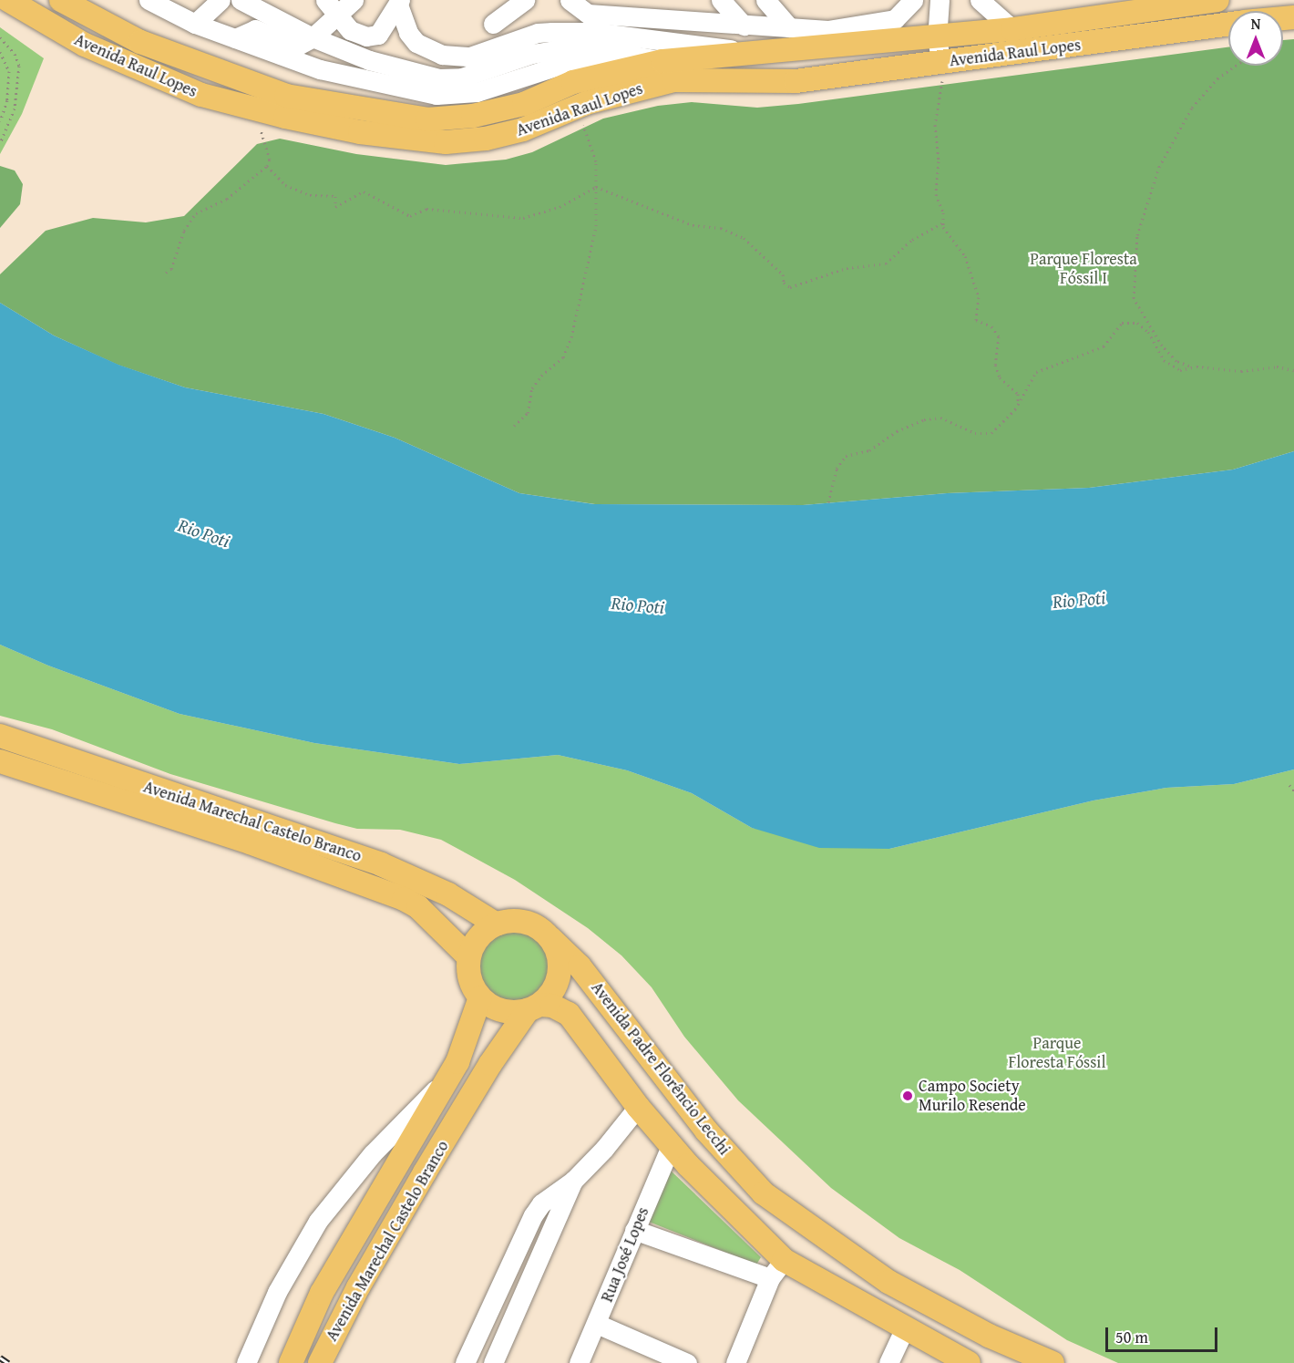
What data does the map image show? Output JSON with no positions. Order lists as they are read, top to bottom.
{
  "streets": {
    "main road": ["Avenida Raul Lopes", "Avenida Marechal Castelo Branco", "Avenida Padre Florêncio Lecchi"],
    "street": ["Rua José Lopes"]
  },
  "crossings": [
    ["Avenida Marechal Castelo Branco", "Avenida Padre Florêncio Lecchi"]
  ],
  "water": ["Rio Poti"],
  "parks": ["Parque Floresta Fóssil I", "Parque Floresta Fóssil"],
  "places": ["Campo Society Murilo Resende"],
  "scale_bar": "50 m",
  "north": "top"
}
